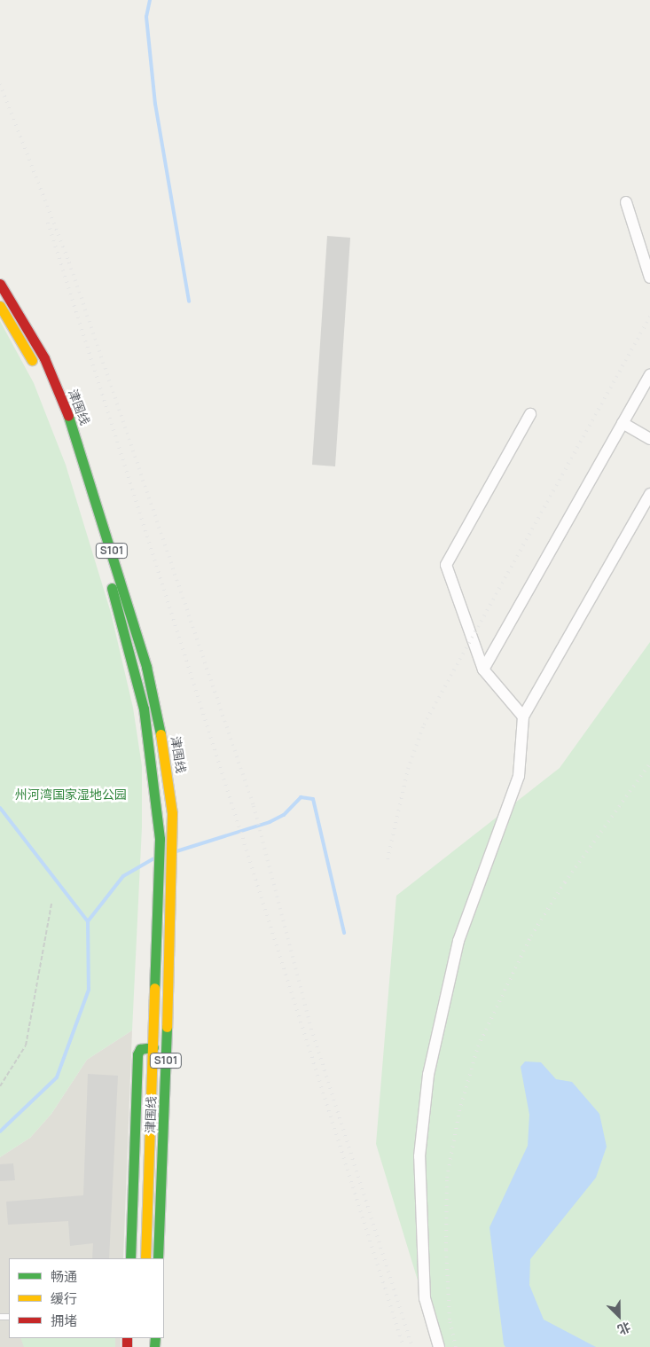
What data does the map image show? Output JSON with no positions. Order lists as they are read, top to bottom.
{
  "streets": {
    "main road": ["津围线", "S101"]
  },
  "parks": ["州河湾国家湿地公园"],
  "legend": ["畅通", "缓行", "拥堵"],
  "north": "bottom right"
}
